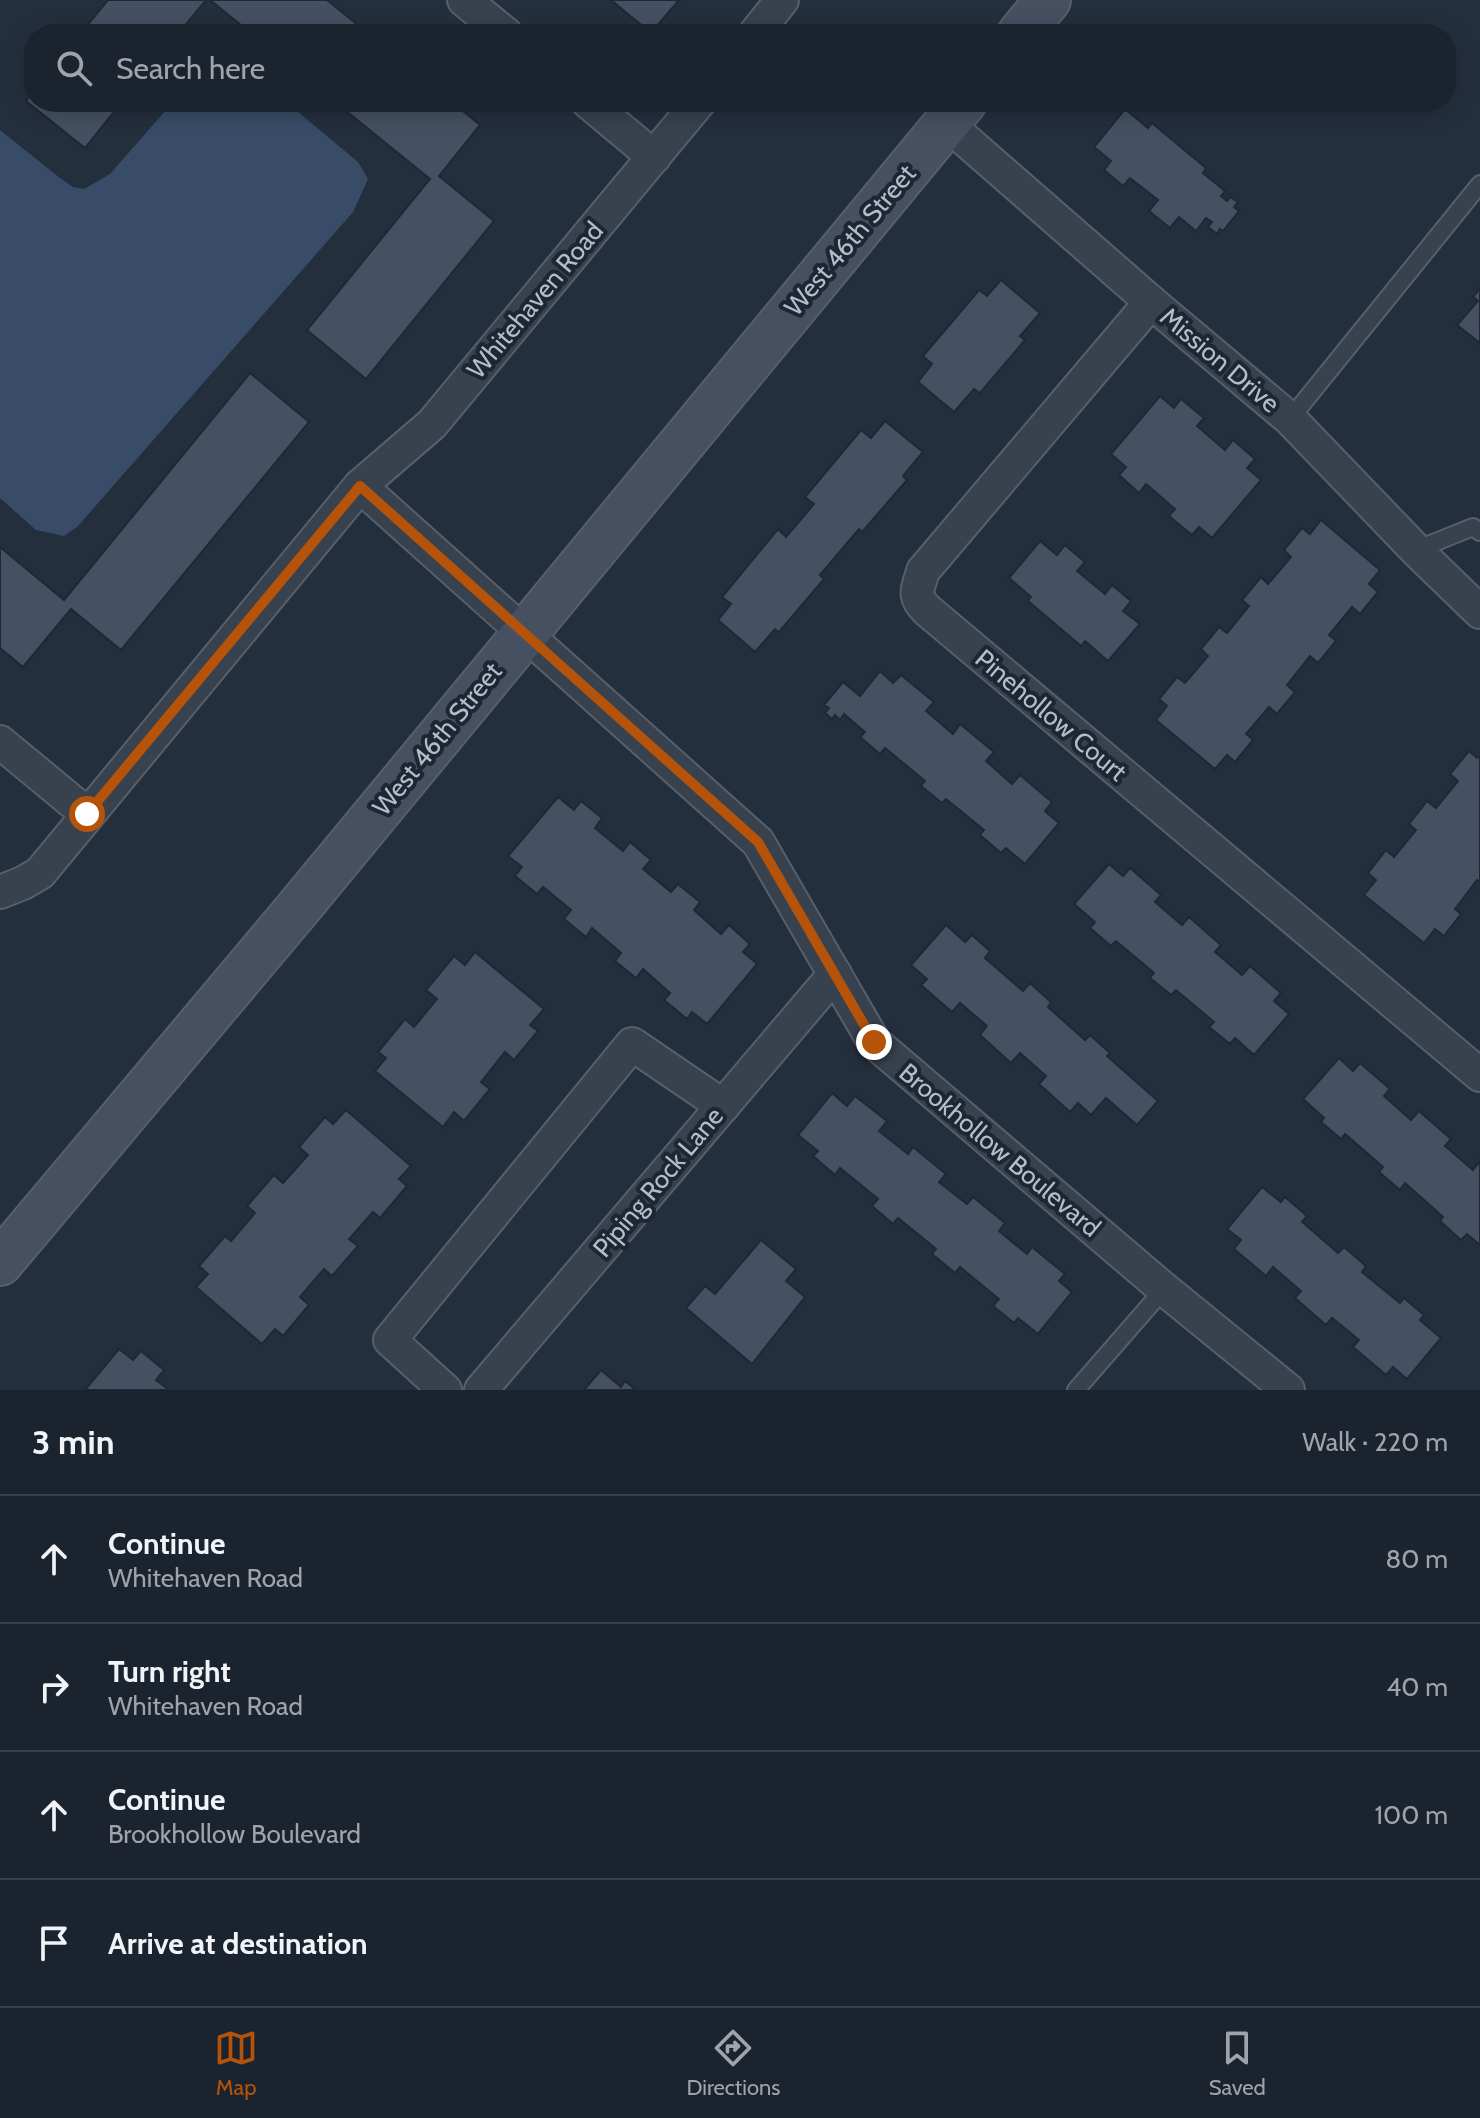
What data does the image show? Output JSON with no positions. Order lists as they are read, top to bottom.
{
  "streets": {
    "street": [
      "West 46th Street",
      "Whitehaven Road",
      "Mission Drive",
      "Pinehollow Court",
      "Brookhollow Boulevard",
      "Piping Rock Lane"
    ]
  },
  "crossings": [
    ["West 46th Street", "Mission Drive"],
    ["West 46th Street", "Brookhollow Boulevard"],
    ["Mission Drive", "Pinehollow Court"],
    ["Brookhollow Boulevard", "Piping Rock Lane"]
  ],
  "page": {
    "search": "Search here",
    "heading": ["3 min", "Walk · 220 m"],
    "list": [
      ["Continue", "Whitehaven Road", "80 m"],
      ["Turn right", "Whitehaven Road", "40 m"],
      ["Continue", "Brookhollow Boulevard", "100 m"],
      "Arrive at destination"
    ],
    "nav": ["Map", "Directions", "Saved"]
  }
}
